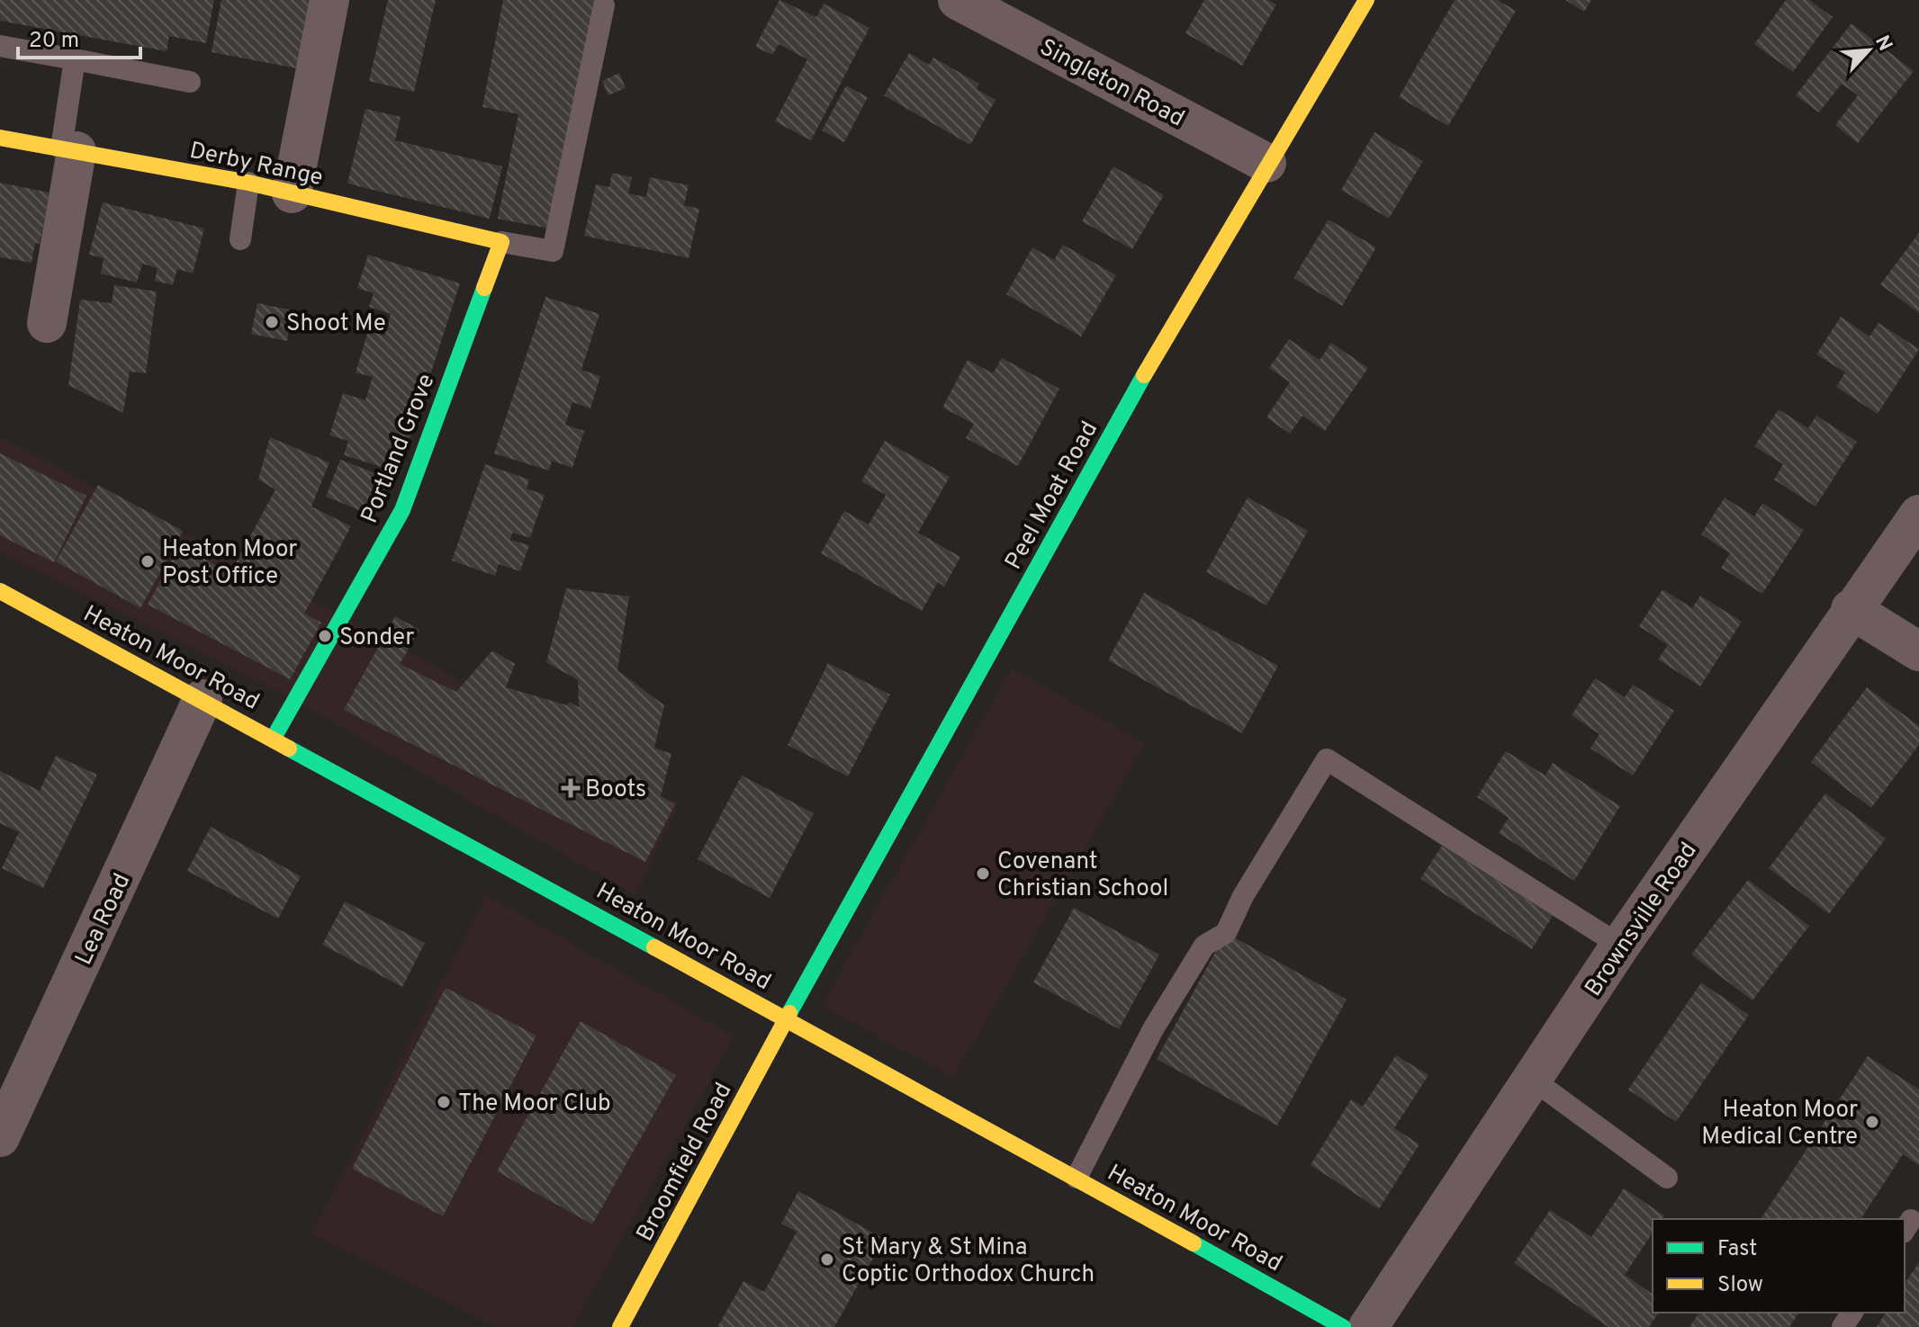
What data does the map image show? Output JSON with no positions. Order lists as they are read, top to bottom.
{
  "streets": {
    "street": [
      "Singleton Road",
      "Derby Range",
      "Portland Grove",
      "Peel Moat Road",
      "Heaton Moor Road",
      "Lea Road",
      "Brownsville Road",
      "Broomfield Road"
    ]
  },
  "crossings": [
    ["Singleton Road", "Peel Moat Road"],
    ["Derby Range", "Portland Grove"],
    ["Portland Grove", "Heaton Moor Road"],
    ["Peel Moat Road", "Heaton Moor Road"],
    ["Peel Moat Road", "Broomfield Road"],
    ["Heaton Moor Road", "Lea Road"],
    ["Heaton Moor Road", "Broomfield Road"]
  ],
  "places": {
    "other": [
      "Shoot Me",
      "Heaton Moor Post Office",
      "Sonder",
      "Covenant Christian School",
      "The Moor Club",
      "Heaton Moor Medical Centre",
      "St Mary & St Mina Coptic Orthodox Church"
    ],
    "health": ["Boots"]
  },
  "legend": ["Fast", "Slow"],
  "scale_bar": "20 m",
  "north": "top right"
}
